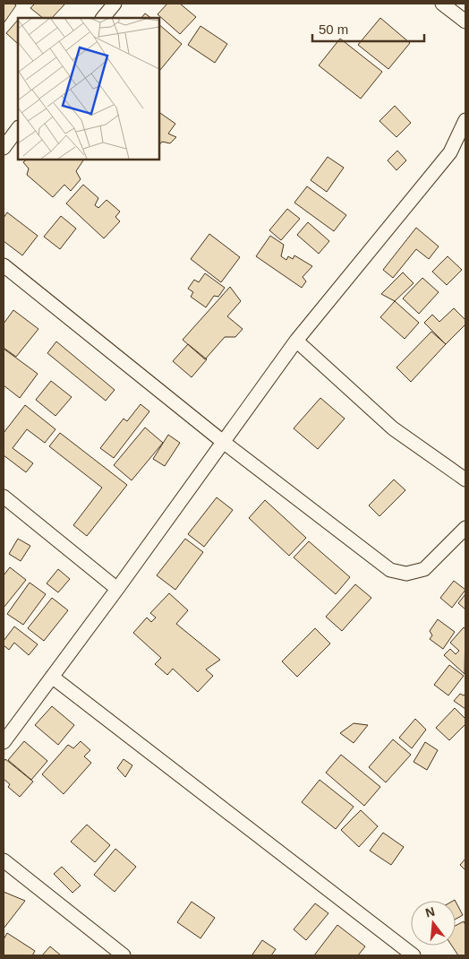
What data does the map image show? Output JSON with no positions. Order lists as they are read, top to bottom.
{
  "scale_bar": "50 m",
  "north": "top"
}
